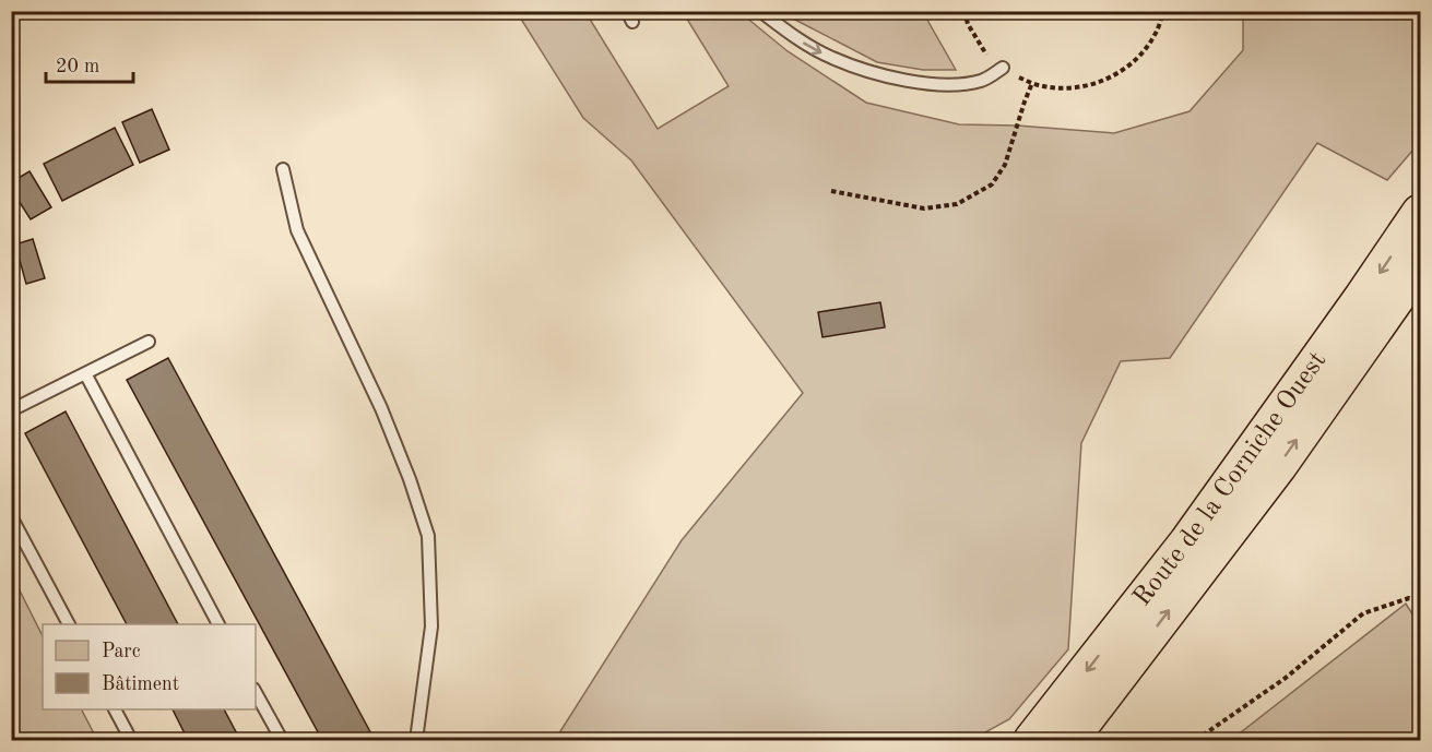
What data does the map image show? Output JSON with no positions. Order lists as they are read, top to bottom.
{
  "streets": {
    "highway": ["Route de la Corniche Ouest"]
  },
  "legend": ["Parc", "Bâtiment"],
  "scale_bar": "20 m"
}
